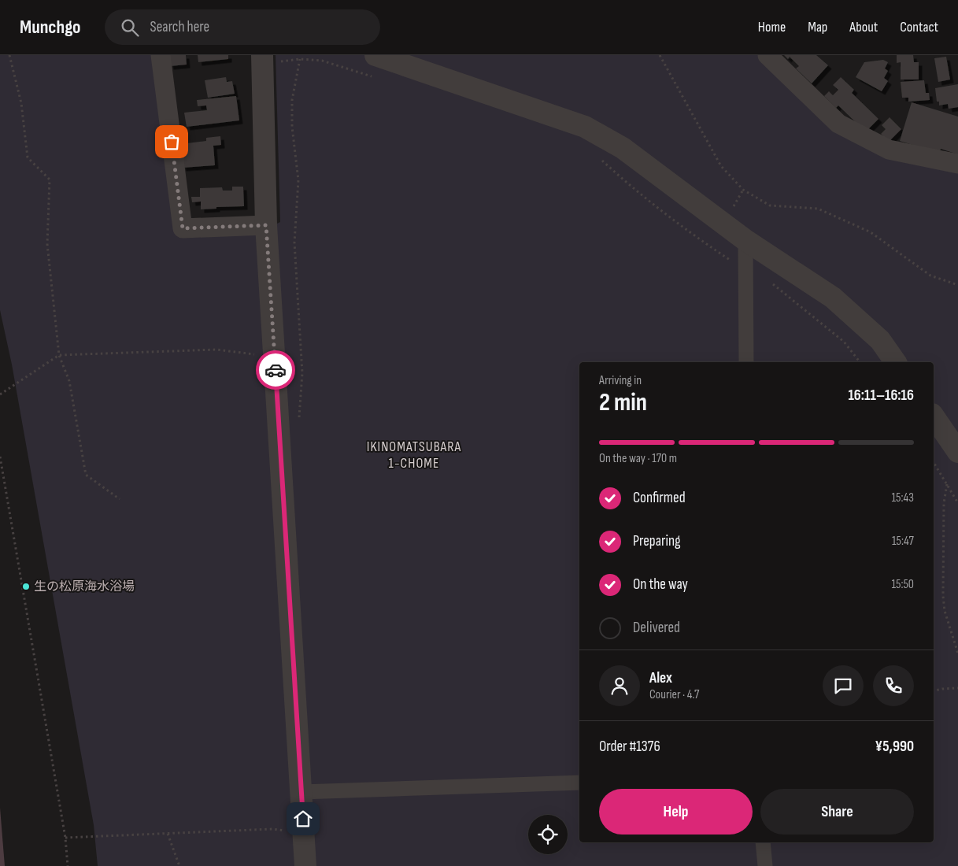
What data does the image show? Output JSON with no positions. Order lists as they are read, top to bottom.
{
  "districts": ["IKINOMATSUBARA 1-CHOME"],
  "places": ["生の松原海水浴場"],
  "page": {
    "header": "Munchgo",
    "search": "Search here",
    "nav": [
      "Home",
      "Map",
      "About",
      "Contact"
    ],
    "heading": ["2 min", "Arriving in", "16:11–16:16"],
    "panel": [
      "Alex",
      "Courier · 4.7",
      "Order #1376",
      "¥5,990"
    ],
    "bar": "On the way · 170 m",
    "list": [
      ["Confirmed", "15:43"],
      ["Preparing", "15:47"],
      ["On the way", "15:50"],
      "Delivered"
    ],
    "buttons": ["Help", "Share"]
  }
}
